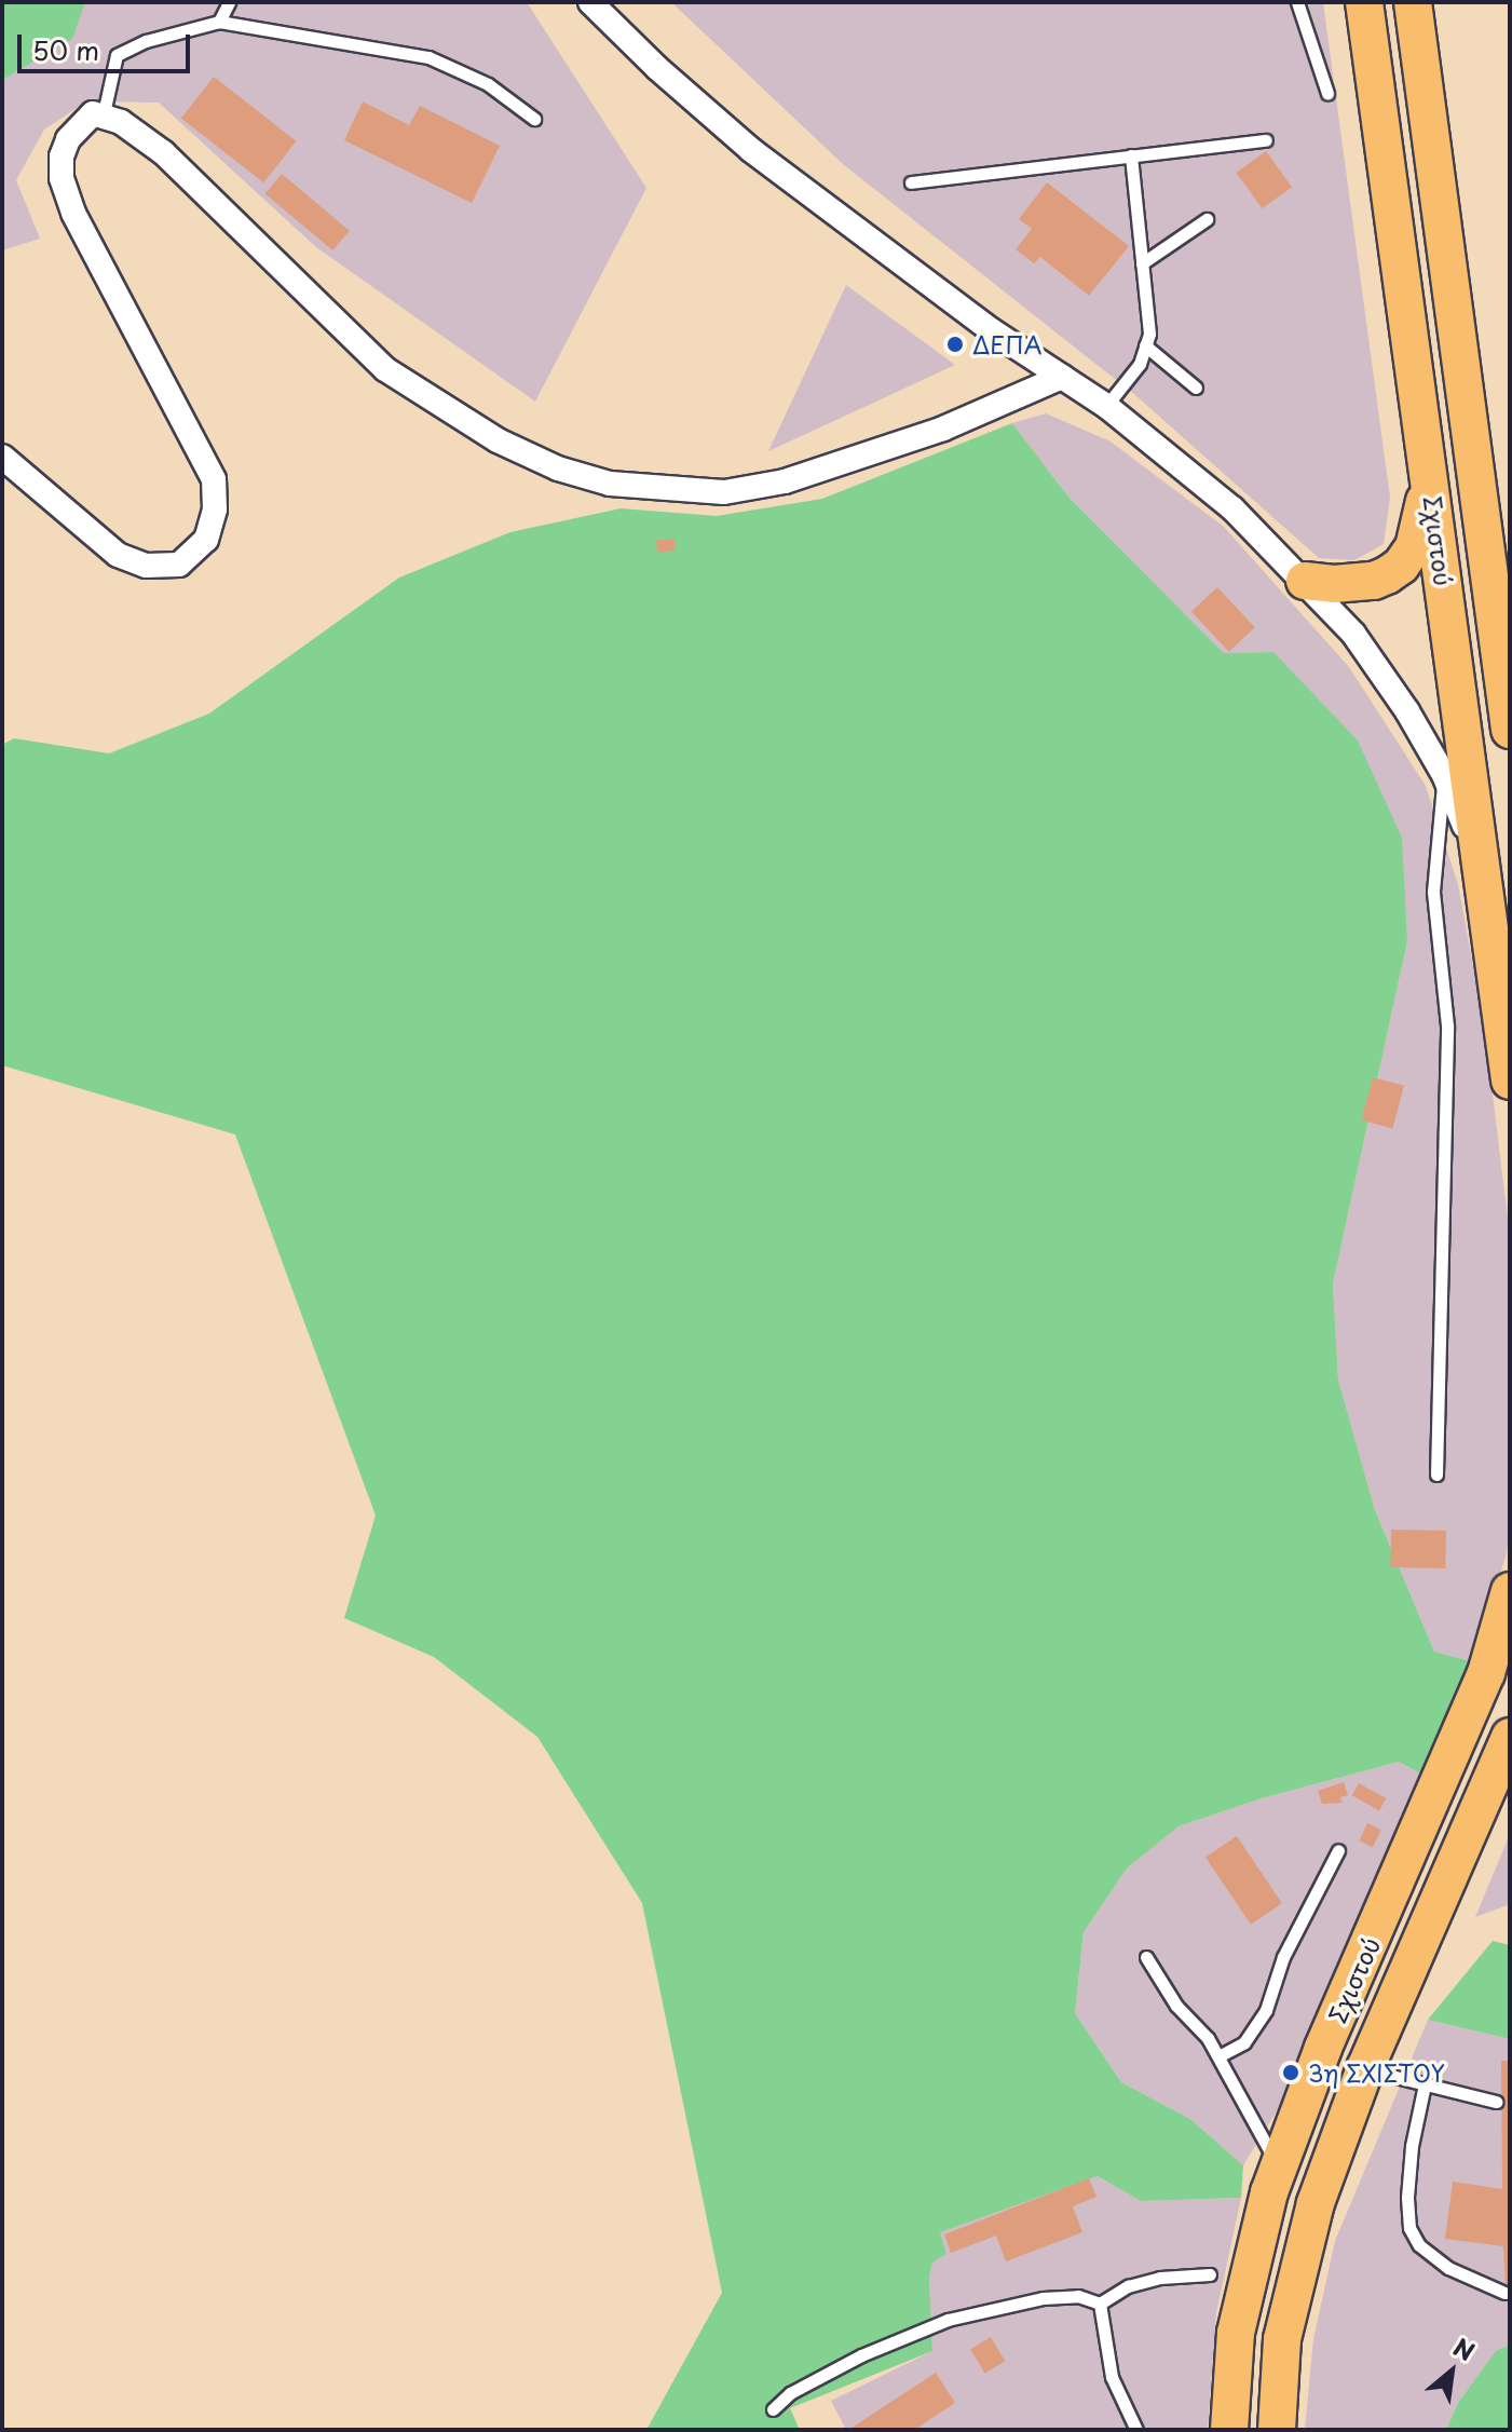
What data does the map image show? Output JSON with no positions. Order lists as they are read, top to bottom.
{
  "streets": {
    "main road": ["Σχιστού"]
  },
  "places": ["ΔΕΠΑ", "3η ΣΧΙΣΤΟΥ"],
  "scale_bar": "50 m",
  "north": "top right"
}
